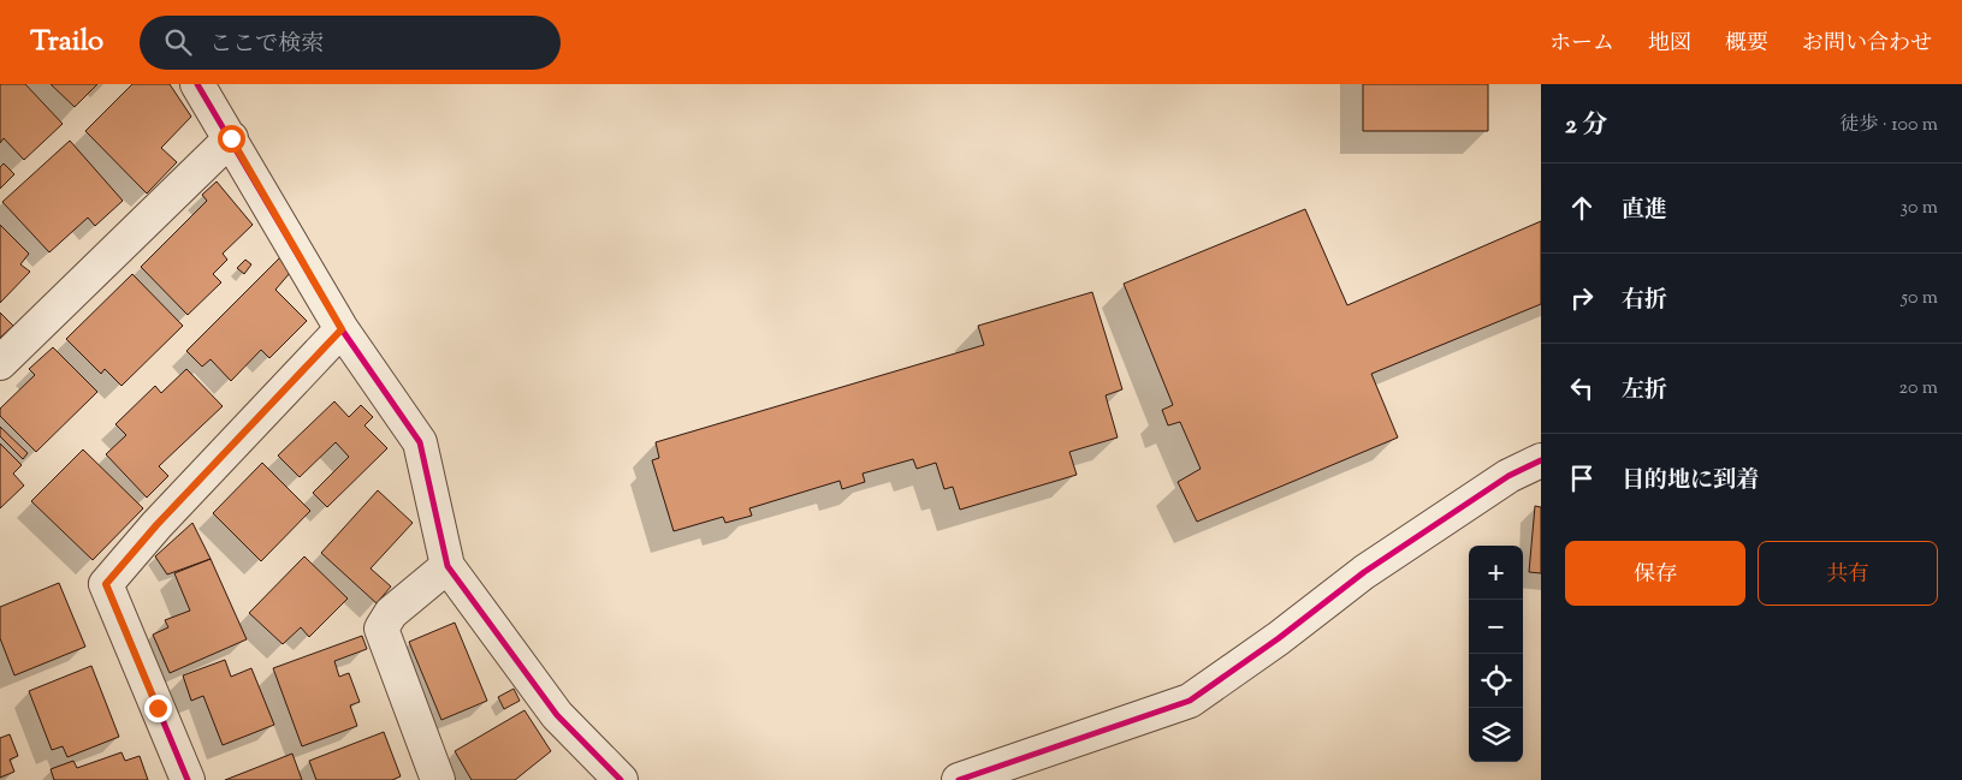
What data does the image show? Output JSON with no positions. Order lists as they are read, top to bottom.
{
  "page": {
    "header": "Trailo",
    "search": "ここで検索",
    "nav": [
      "ホーム",
      "地図",
      "概要",
      "お問い合わせ"
    ],
    "heading": ["2 分", "徒歩 · 100 m"],
    "list": [
      ["直進", "30 m"],
      ["右折", "50 m"],
      ["左折", "20 m"],
      "目的地に到着"
    ],
    "buttons": ["保存", "共有"],
    "map_buttons": ["+", "−"]
  }
}
